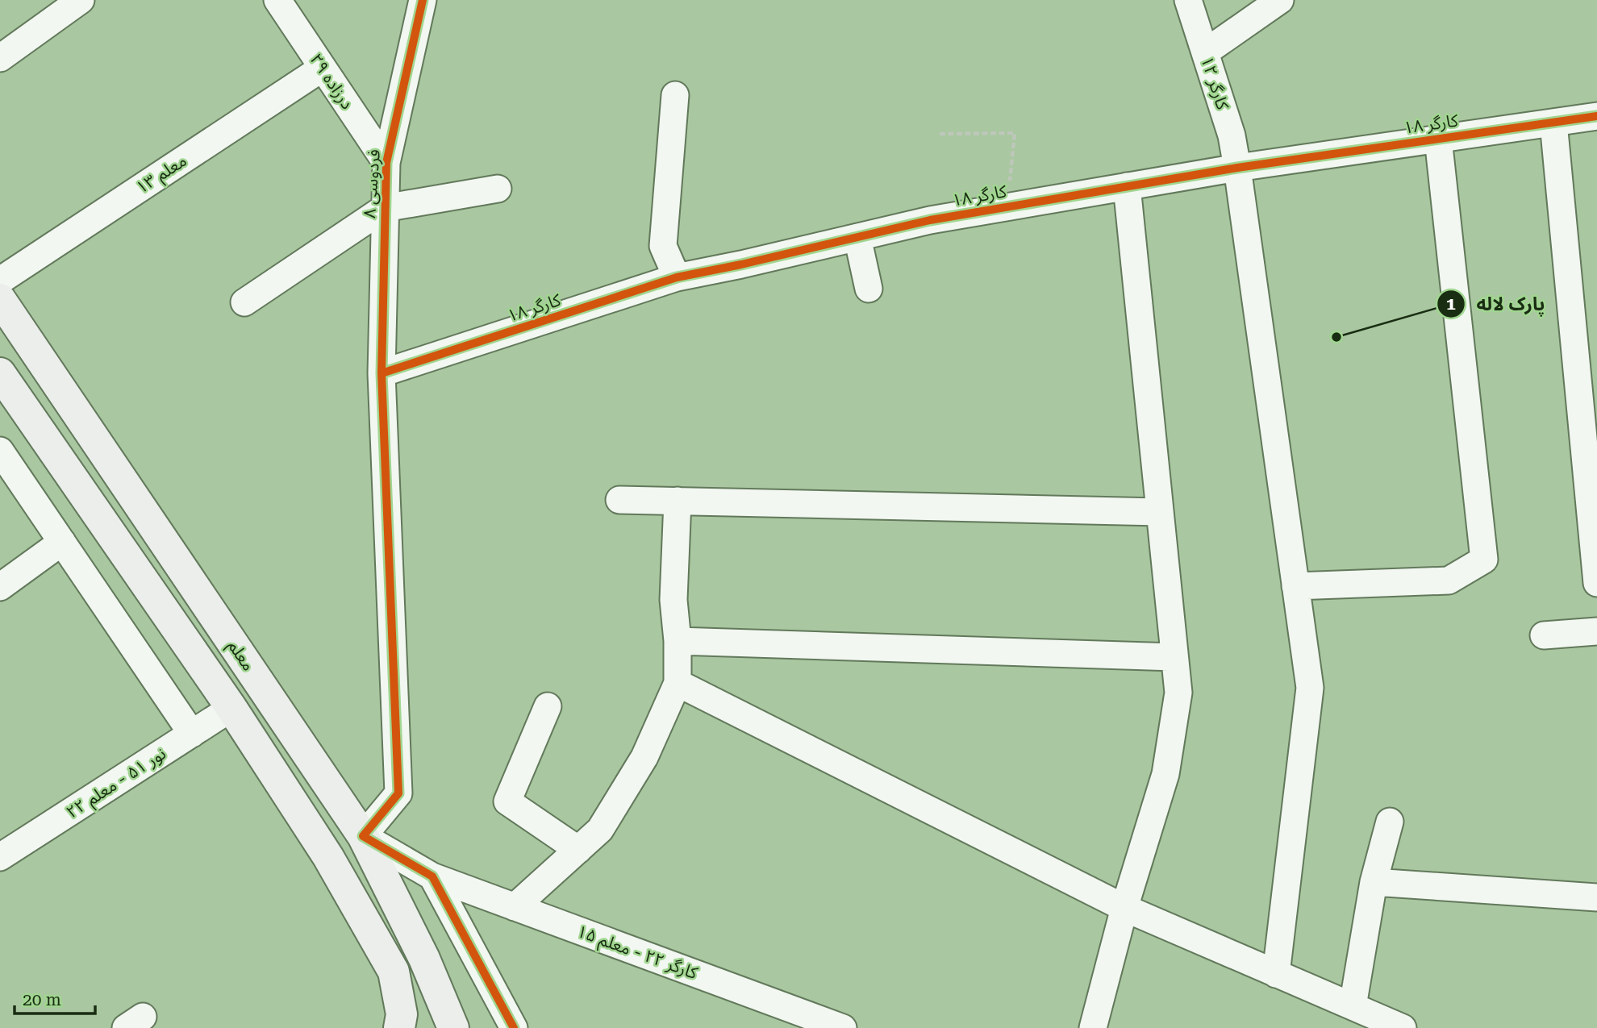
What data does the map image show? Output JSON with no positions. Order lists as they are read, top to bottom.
{
  "streets": {
    "main road": ["معلم"],
    "street": [
      "درزاده ۲۹",
      "کارگر ۱۲",
      "کارگر ۱۸",
      "معلم ۱۳",
      "فردوسی ۸",
      "نور ۵۱ - معلم ۲۲",
      "کارگر ۲۲ - معلم ۱۵"
    ]
  },
  "crossings": [
    ["درزاده ۲۹", "معلم ۱۳"],
    ["درزاده ۲۹", "فردوسی ۸"],
    ["کارگر ۱۲", "کارگر ۱۸"],
    ["کارگر ۱۸", "فردوسی ۸"],
    ["فردوسی ۸", "معلم"],
    ["فردوسی ۸", "کارگر ۲۲ - معلم ۱۵"],
    ["معلم", "کارگر ۲۲ - معلم ۱۵"]
  ],
  "places": ["پارک لاله"],
  "scale_bar": "20 m"
}
